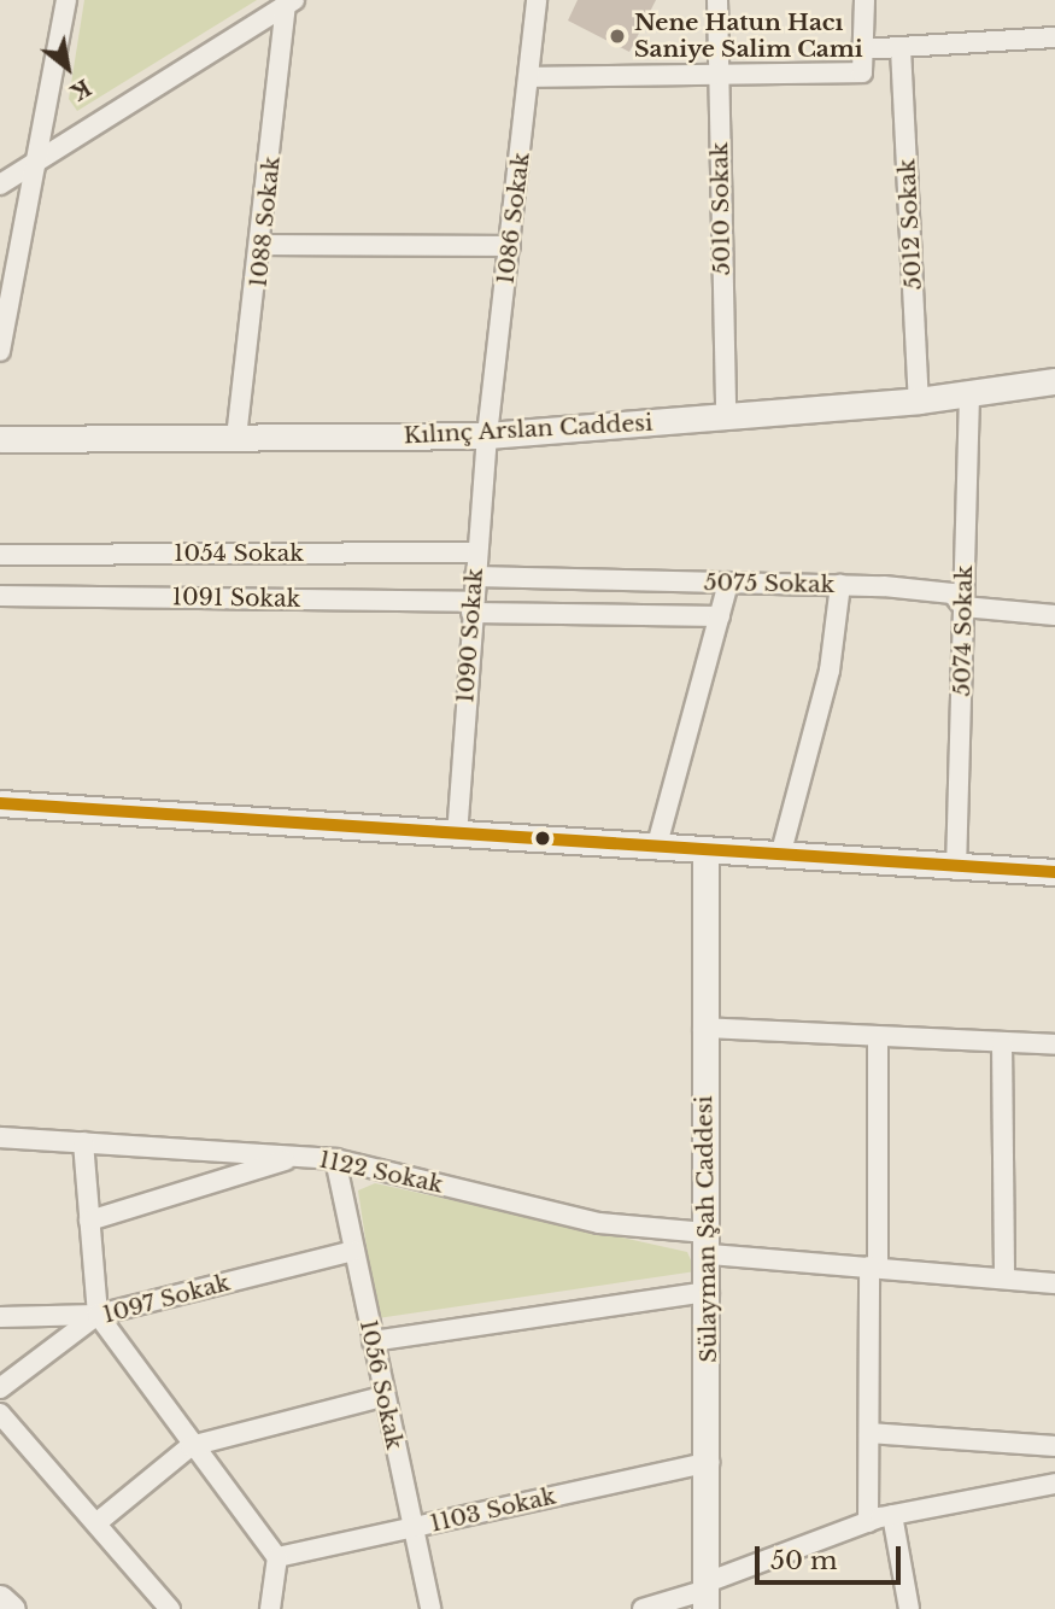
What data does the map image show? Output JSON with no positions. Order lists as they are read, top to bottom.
{
  "streets": {
    "street": [
      "5010 Sokak",
      "1086 Sokak",
      "1088 Sokak",
      "5012 Sokak",
      "Kılınç Arslan Caddesi",
      "1054 Sokak",
      "5075 Sokak",
      "1091 Sokak",
      "5074 Sokak",
      "1090 Sokak",
      "1122 Sokak",
      "Sülayman Şah Caddesi",
      "1097 Sokak",
      "1056 Sokak",
      "1103 Sokak"
    ]
  },
  "crossings": [
    ["5010 Sokak", "Kılınç Arslan Caddesi"],
    ["1086 Sokak", "Kılınç Arslan Caddesi"],
    ["1086 Sokak", "1090 Sokak"],
    ["1088 Sokak", "Kılınç Arslan Caddesi"],
    ["5012 Sokak", "Kılınç Arslan Caddesi"],
    ["Kılınç Arslan Caddesi", "5074 Sokak"],
    ["Kılınç Arslan Caddesi", "1090 Sokak"],
    ["1054 Sokak", "1090 Sokak"],
    ["5075 Sokak", "5074 Sokak"],
    ["5075 Sokak", "1090 Sokak"],
    ["1091 Sokak", "1090 Sokak"],
    ["1122 Sokak", "Sülayman Şah Caddesi"],
    ["1122 Sokak", "1056 Sokak"],
    ["Sülayman Şah Caddesi", "1103 Sokak"],
    ["1097 Sokak", "1056 Sokak"],
    ["1056 Sokak", "1103 Sokak"]
  ],
  "places": ["Nene Hatun Hacı Saniye Salim Cami"],
  "scale_bar": "50 m",
  "north": "bottom right"
}
